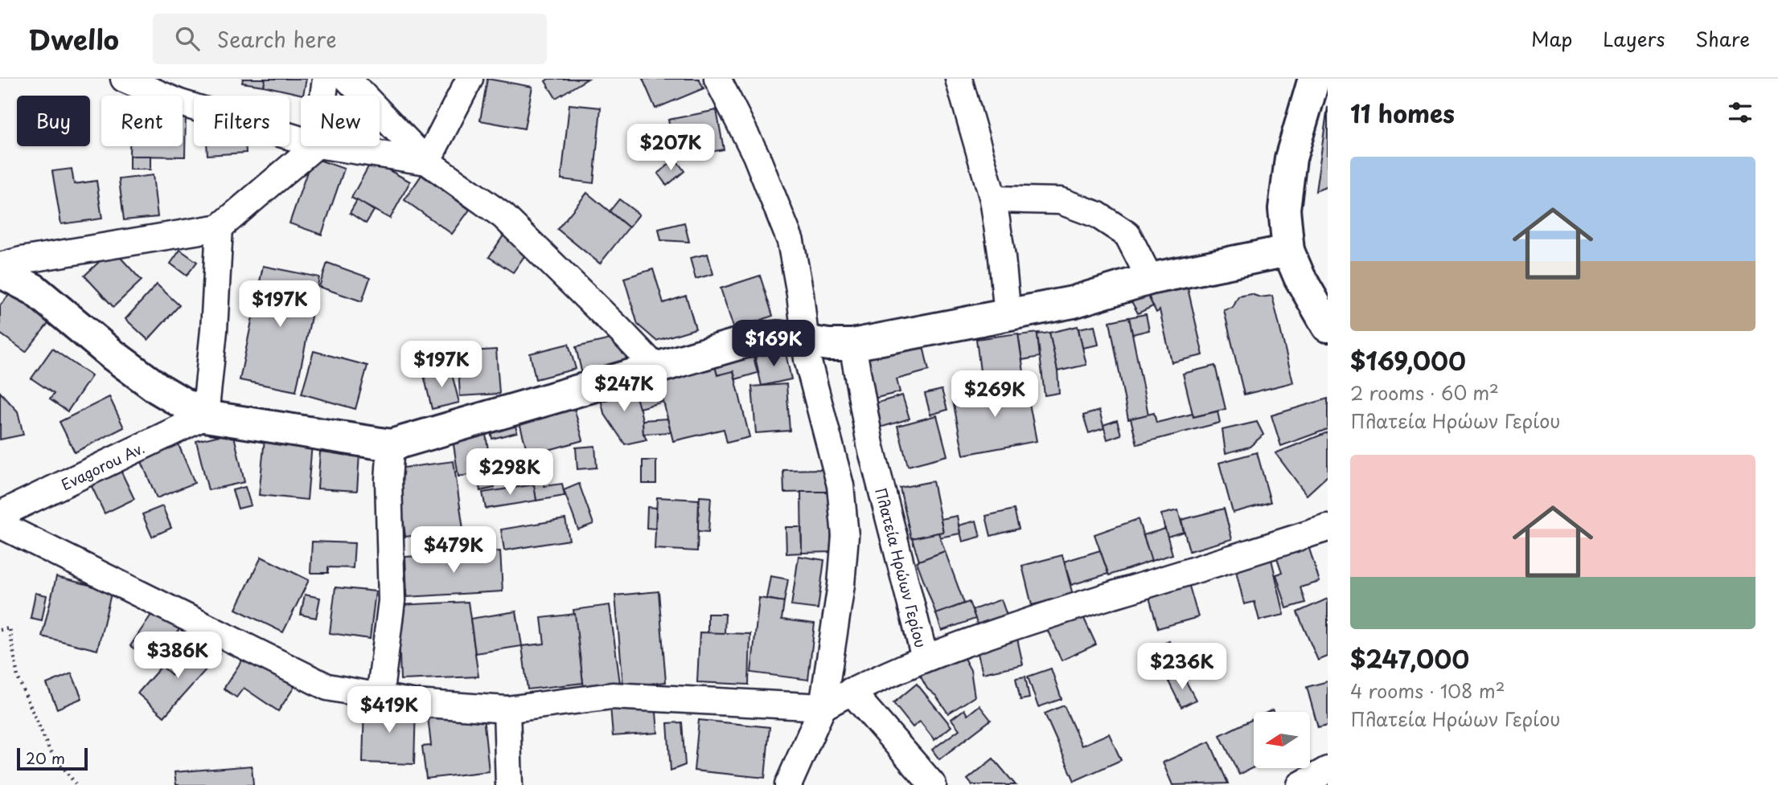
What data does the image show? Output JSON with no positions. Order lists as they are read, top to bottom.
{
  "streets": {
    "street": ["Evagorou Av.", "Πλατεία Ηρώων Γερίου"]
  },
  "scale_bar": "20 m",
  "north": "left",
  "page": {
    "header": "Dwello",
    "search": "Search here",
    "nav": ["Map", "Layers", "Share"],
    "heading": "11 homes",
    "chip": [
      "Buy",
      "Rent",
      "Filters",
      "New"
    ],
    "price": [
      "$207K",
      "$197K",
      "$169K",
      "$197K",
      "$247K",
      "$269K",
      "$298K",
      "$479K",
      "$386K",
      "$236K",
      "$419K"
    ],
    "list": [
      {
        "name": "$169,000",
        "note": "2 rooms · 60 m² · Πλατεία Ηρώων Γερίου"
      },
      {
        "name": "$247,000",
        "note": "4 rooms · 108 m² · Πλατεία Ηρώων Γερίου"
      }
    ],
    "scale": "20 m"
  }
}
